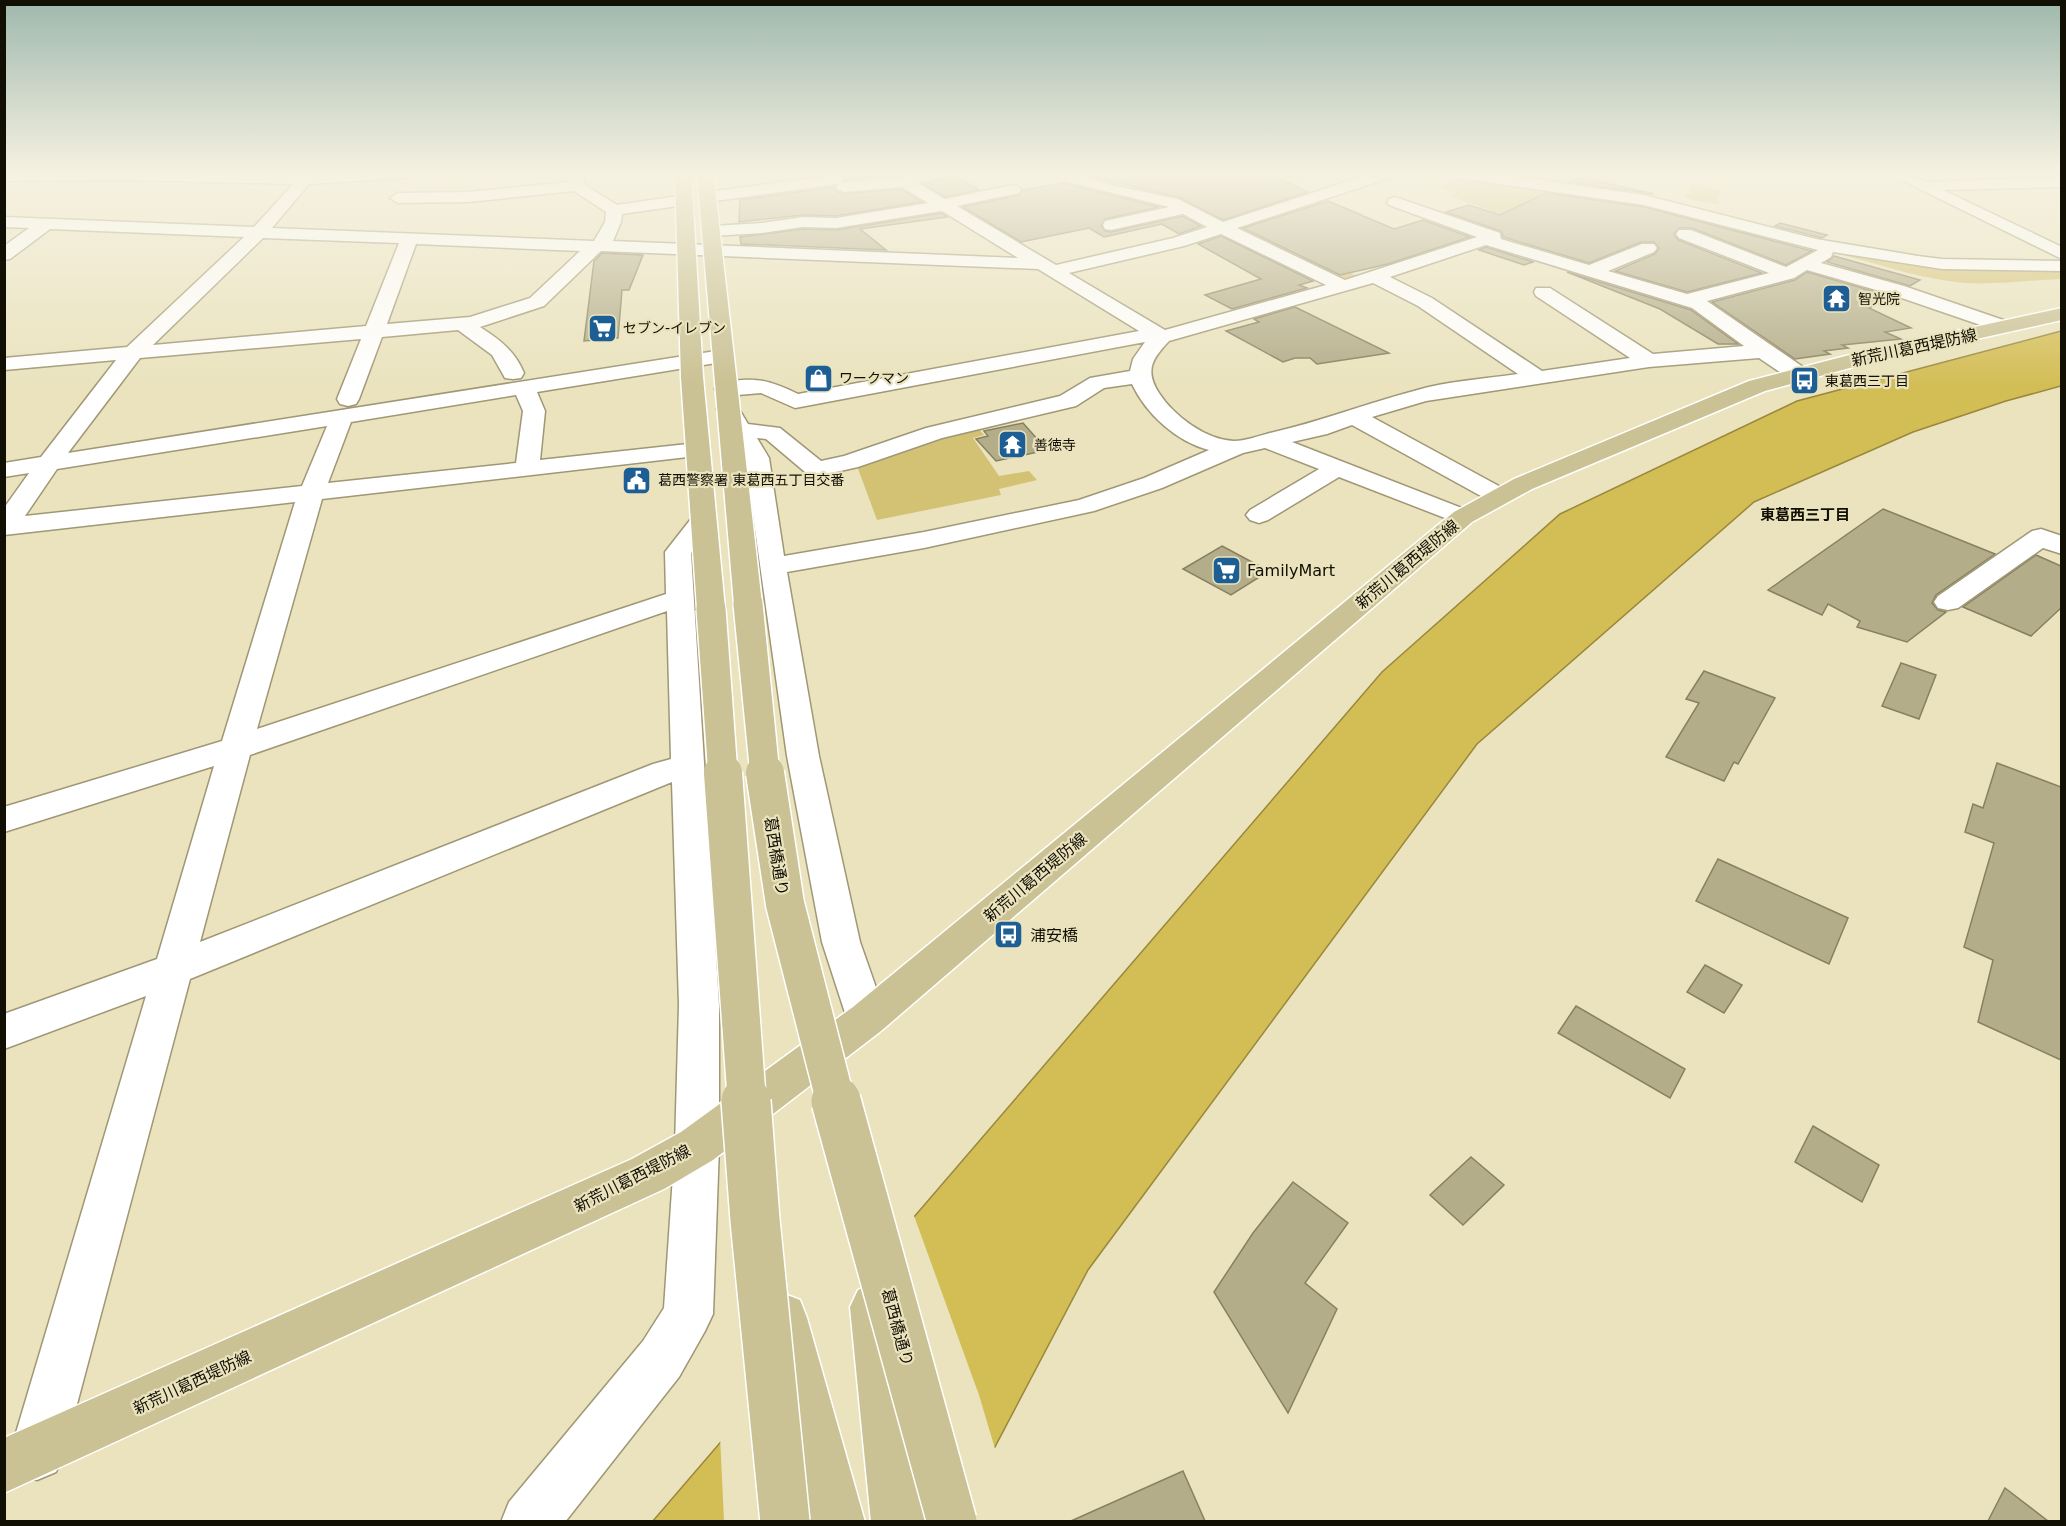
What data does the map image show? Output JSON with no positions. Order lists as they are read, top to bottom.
{
  "streets": {
    "main road": ["新荒川葛西堤防線", "葛西橋通り"]
  },
  "districts": ["東葛西三丁目"],
  "places": {
    "temple": ["智光院", "善徳寺"],
    "supermarket": ["セブン-イレブン", "FamilyMart"],
    "shop": ["ワークマン"],
    "bus stop": ["東葛西三丁目", "浦安橋"],
    "public building": ["葛西警察署 東葛西五丁目交番"]
  }
}
